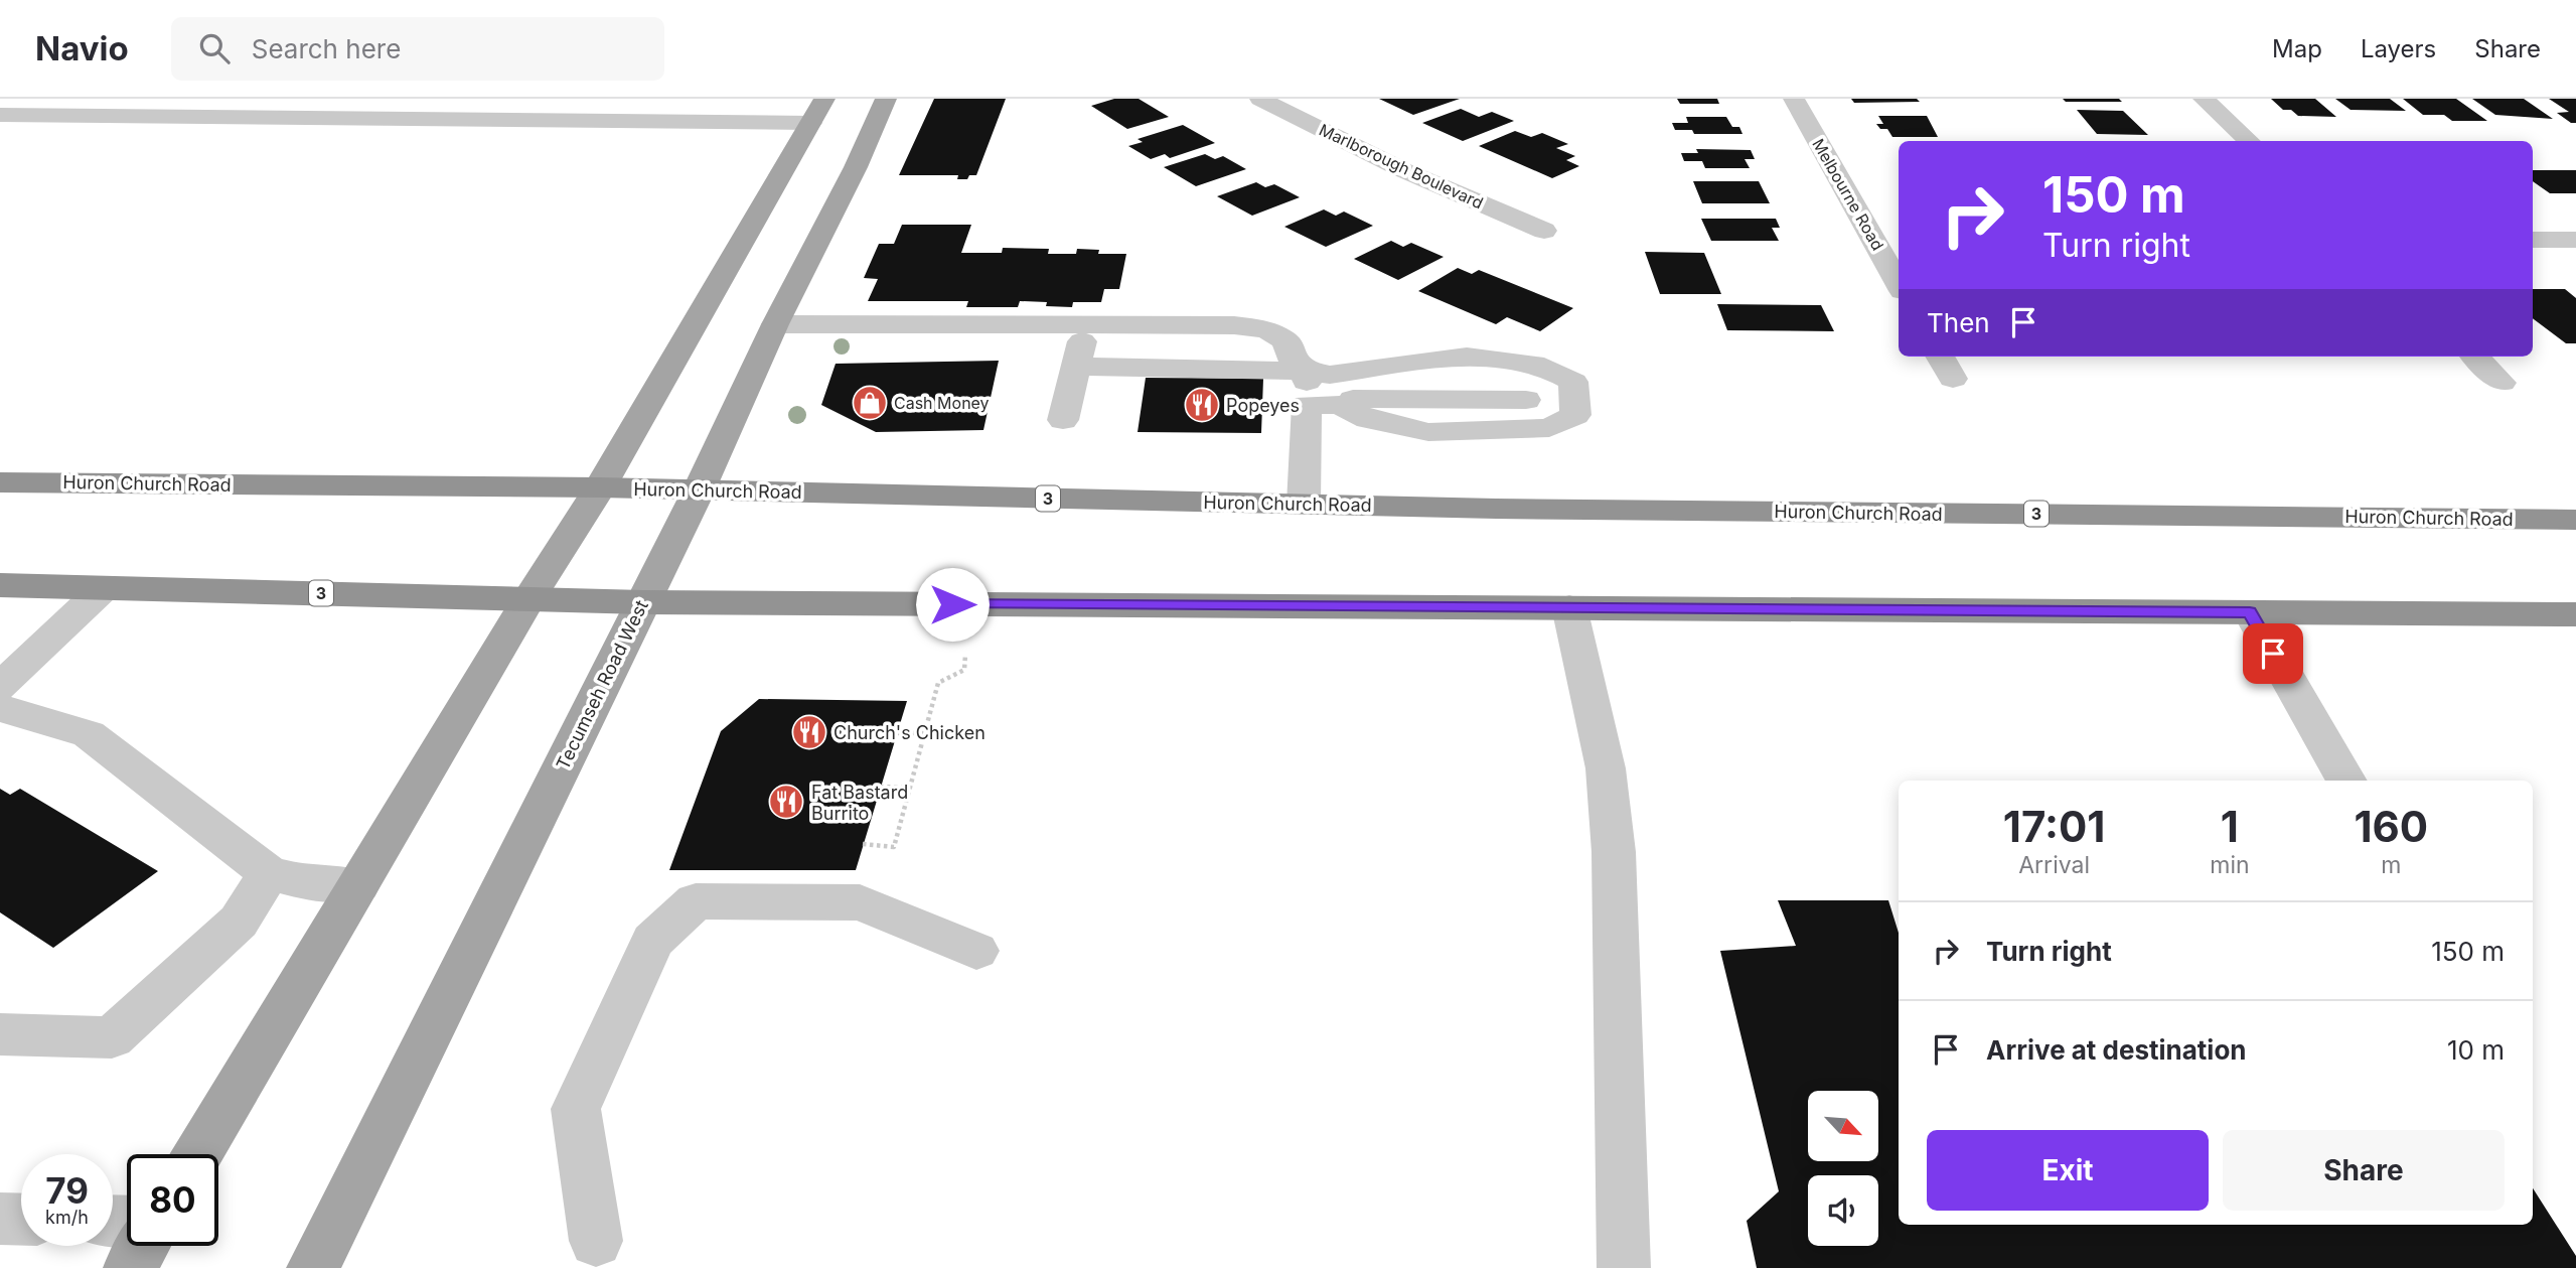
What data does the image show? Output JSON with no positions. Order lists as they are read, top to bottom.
{
  "streets": {
    "highway": ["Huron Church Road", "3"],
    "main road": ["Tecumseh Road West"],
    "street": ["Marlborough Boulevard", "Melbourne Road"]
  },
  "crossings": [
    ["Huron Church Road", "Tecumseh Road West"],
    ["3", "Tecumseh Road West"]
  ],
  "places": {
    "shop": ["Cash Money"],
    "restaurant": ["Popeyes", "Church's Chicken", "Fat Bastard Burrito"]
  },
  "north": "bottom right",
  "page": {
    "header": "Navio",
    "search": "Search here",
    "nav": ["Map", "Layers", "Share"],
    "turn": ["150 m", "Turn right"],
    "then": "Then",
    "eta": [
      "17:01",
      "Arrival",
      "1",
      "min",
      "160",
      "m"
    ],
    "list": [
      {
        "name": "Turn right",
        "value": "150 m"
      },
      {
        "name": "Arrive at destination",
        "value": "10 m"
      }
    ],
    "buttons": ["Exit", "Share"],
    "speed": "79 km/h",
    "limit": "80"
  }
}
